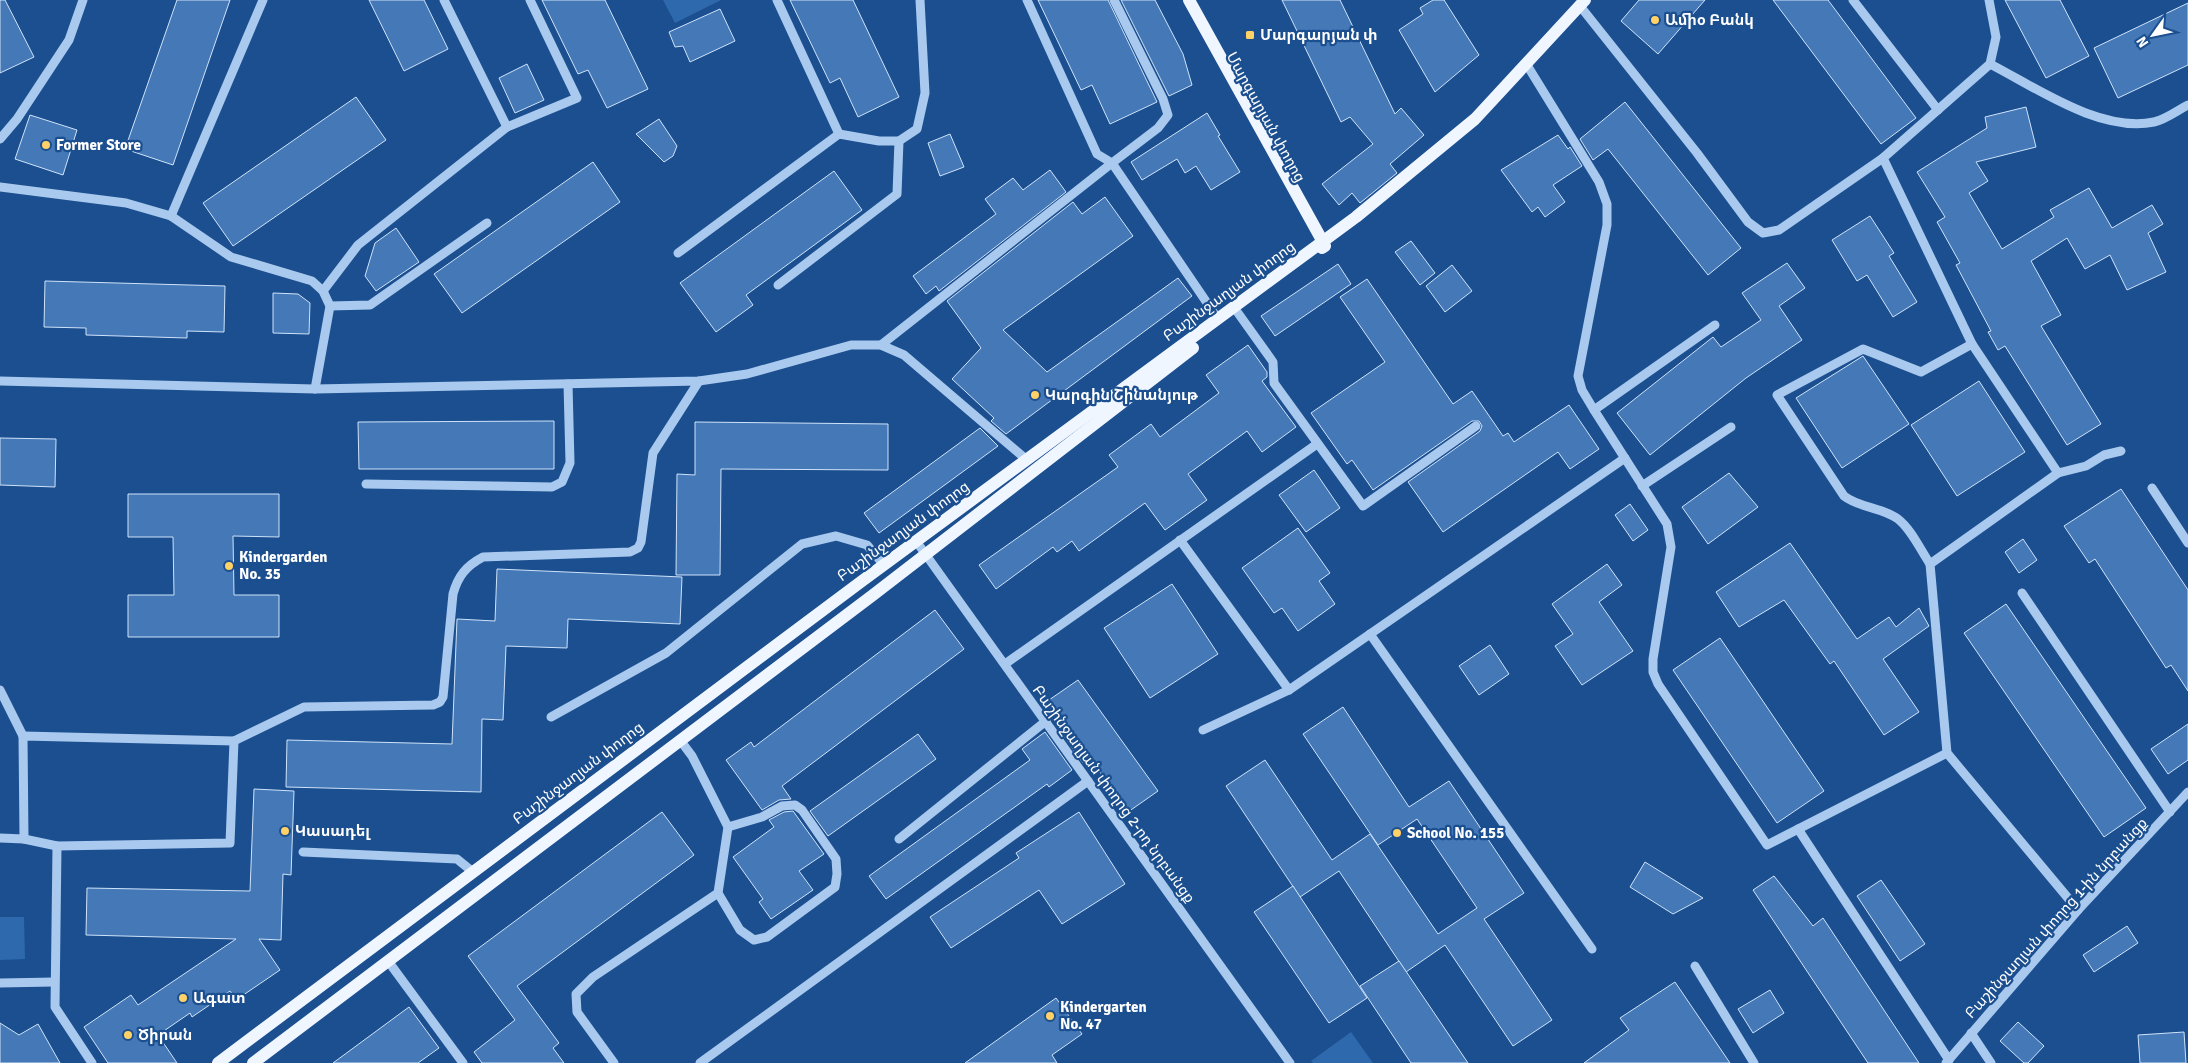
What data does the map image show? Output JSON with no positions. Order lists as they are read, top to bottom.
{
  "streets": {
    "main road": ["Մարգարյան փողոց", "Բաշինջաղյան փողոց"],
    "street": ["Բաշինջաղյան փողոց 2-րդ նրբանցք", "Բաշինջաղյան փողոց 1-ին նրբանցք"]
  },
  "crossings": [
    ["Մարգարյան փողոց", "Բաշինջաղյան փողոց"],
    ["Բաշինջաղյան փողոց", "Բաշինջաղյան փողոց 2-րդ նրբանցք"]
  ],
  "places": {
    "other": [
      "Ամիօ Բանկ",
      "Former Store",
      "Կարգին Շինանյութ",
      "Kindergarden No. 35",
      "Կասադել",
      "School No. 155",
      "Ագատ",
      "Kindergarten No. 47",
      "Ծիրան"
    ],
    "transit": ["Մարգարյան փ"]
  },
  "north": "bottom left"
}
